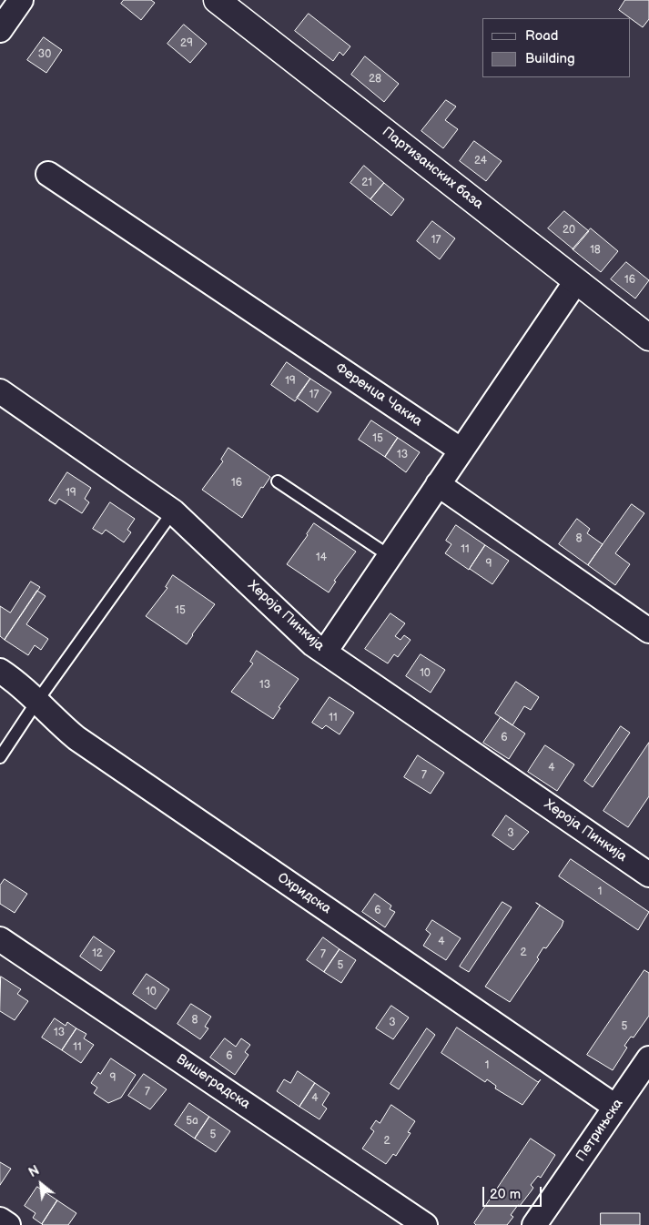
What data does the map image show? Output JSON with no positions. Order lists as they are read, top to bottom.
{
  "streets": {
    "street": [
      "Партизанских база",
      "Ференца Чакиа",
      "Хероја Пинкија",
      "Охридска",
      "Вишеградска",
      "Петрињска"
    ]
  },
  "crossings": [
    ["Охридска", "Петрињска"]
  ],
  "house_numbers": [
    "29",
    "30",
    "28",
    "24",
    "21",
    "20",
    "17",
    "18",
    "16",
    "19",
    "17",
    "15",
    "13",
    "16",
    "19",
    "8",
    "11",
    "14",
    "9",
    "15",
    "10",
    "13",
    "11",
    "6",
    "4",
    "7",
    "3",
    "1",
    "6",
    "4",
    "2",
    "12",
    "7",
    "5",
    "10",
    "8",
    "3",
    "5",
    "13",
    "11",
    "6",
    "1",
    "9",
    "7",
    "4",
    "5a",
    "5",
    "2"
  ],
  "legend": ["Road", "Building"],
  "scale_bar": "20 m",
  "north": "top left"
}
